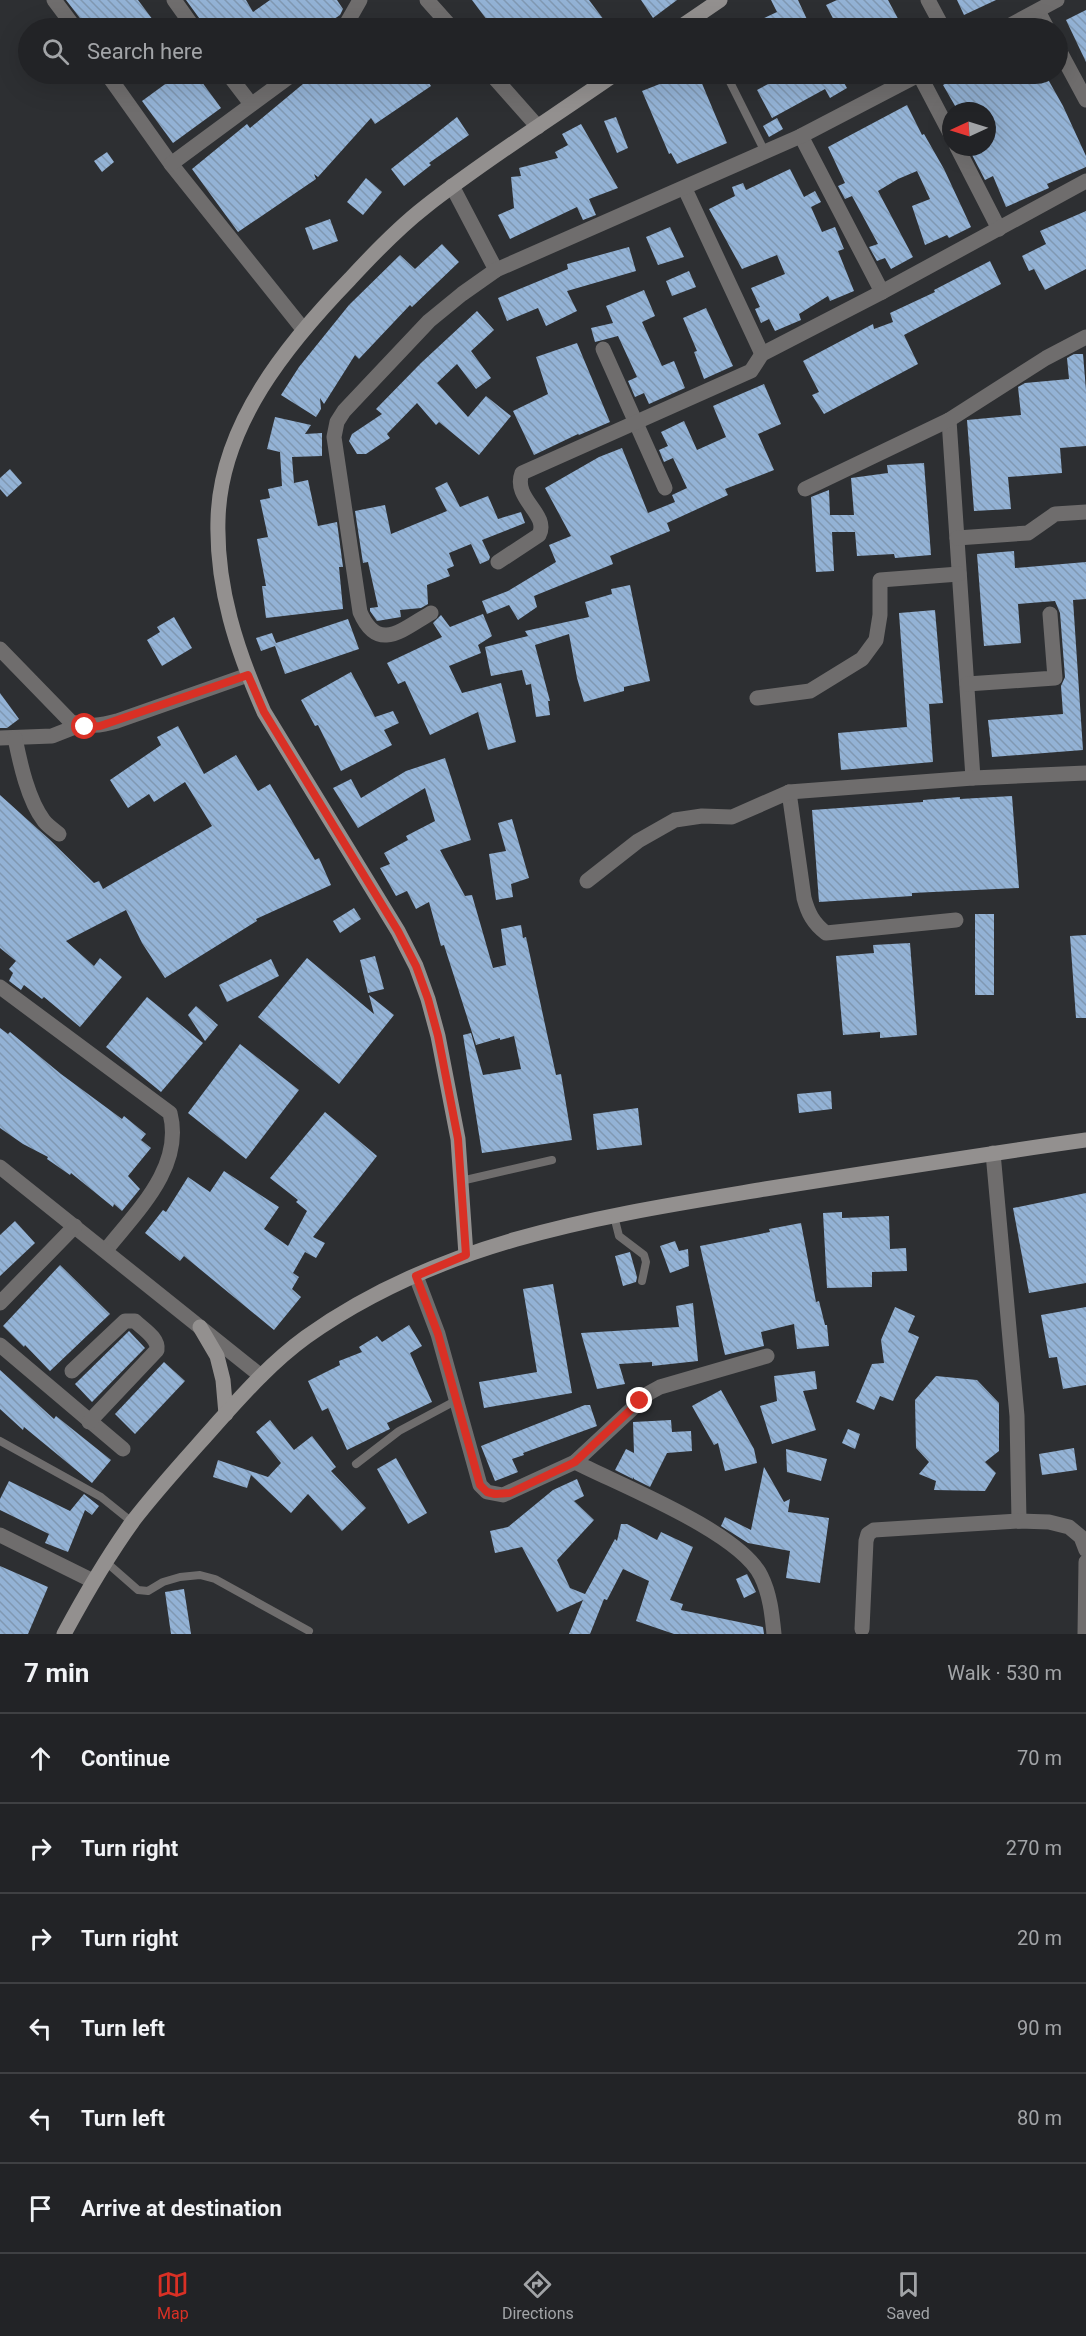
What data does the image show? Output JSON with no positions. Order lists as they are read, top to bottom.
{
  "north": "left",
  "page": {
    "search": "Search here",
    "heading": ["7 min", "Walk · 530 m"],
    "list": [
      ["Continue", "70 m"],
      ["Turn right", "270 m"],
      ["Turn right", "20 m"],
      ["Turn left", "90 m"],
      ["Turn left", "80 m"],
      "Arrive at destination"
    ],
    "nav": ["Map", "Directions", "Saved"]
  }
}
